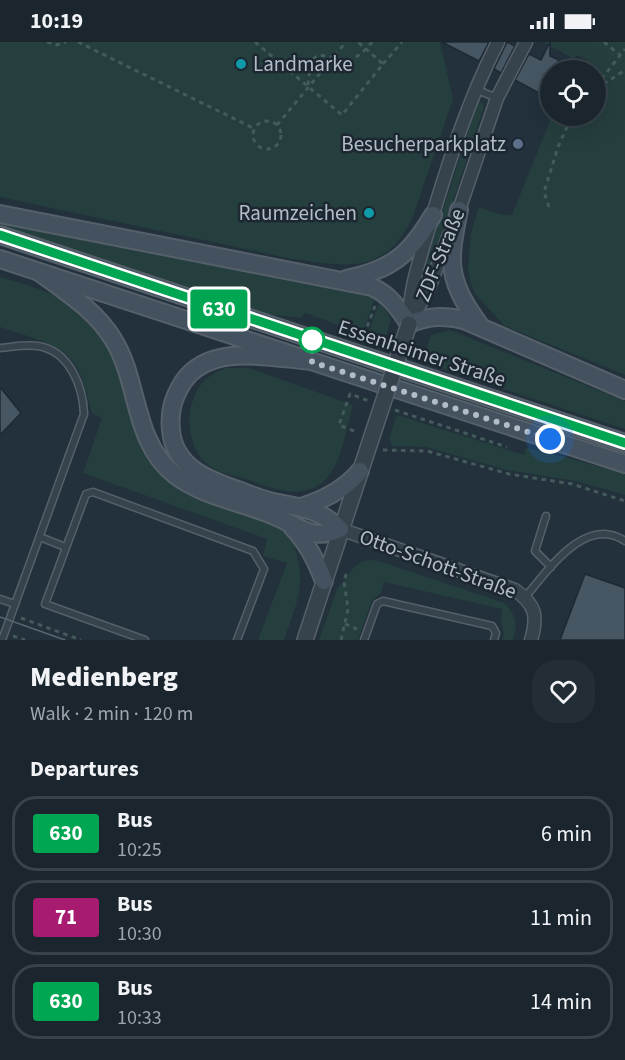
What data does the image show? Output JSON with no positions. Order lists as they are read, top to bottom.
{
  "streets": {
    "main road": ["Essenheimer Straße"],
    "street": ["ZDF-Straße", "Otto-Schott-Straße"]
  },
  "places": ["Landmarke", "Besucherparkplatz", "Raumzeichen"],
  "lines": ["bus line 630"],
  "page": {
    "status": "10:19",
    "on_map": "630",
    "heading": [
      ["Medienberg", "Walk · 2 min · 120 m"],
      "Departures"
    ],
    "list": [
      {
        "mark": "630",
        "name": "Bus",
        "note": "10:25",
        "value": "6 min"
      },
      {
        "mark": "71",
        "name": "Bus",
        "note": "10:30",
        "value": "11 min"
      },
      {
        "mark": "630",
        "name": "Bus",
        "note": "10:33",
        "value": "14 min"
      }
    ]
  }
}
